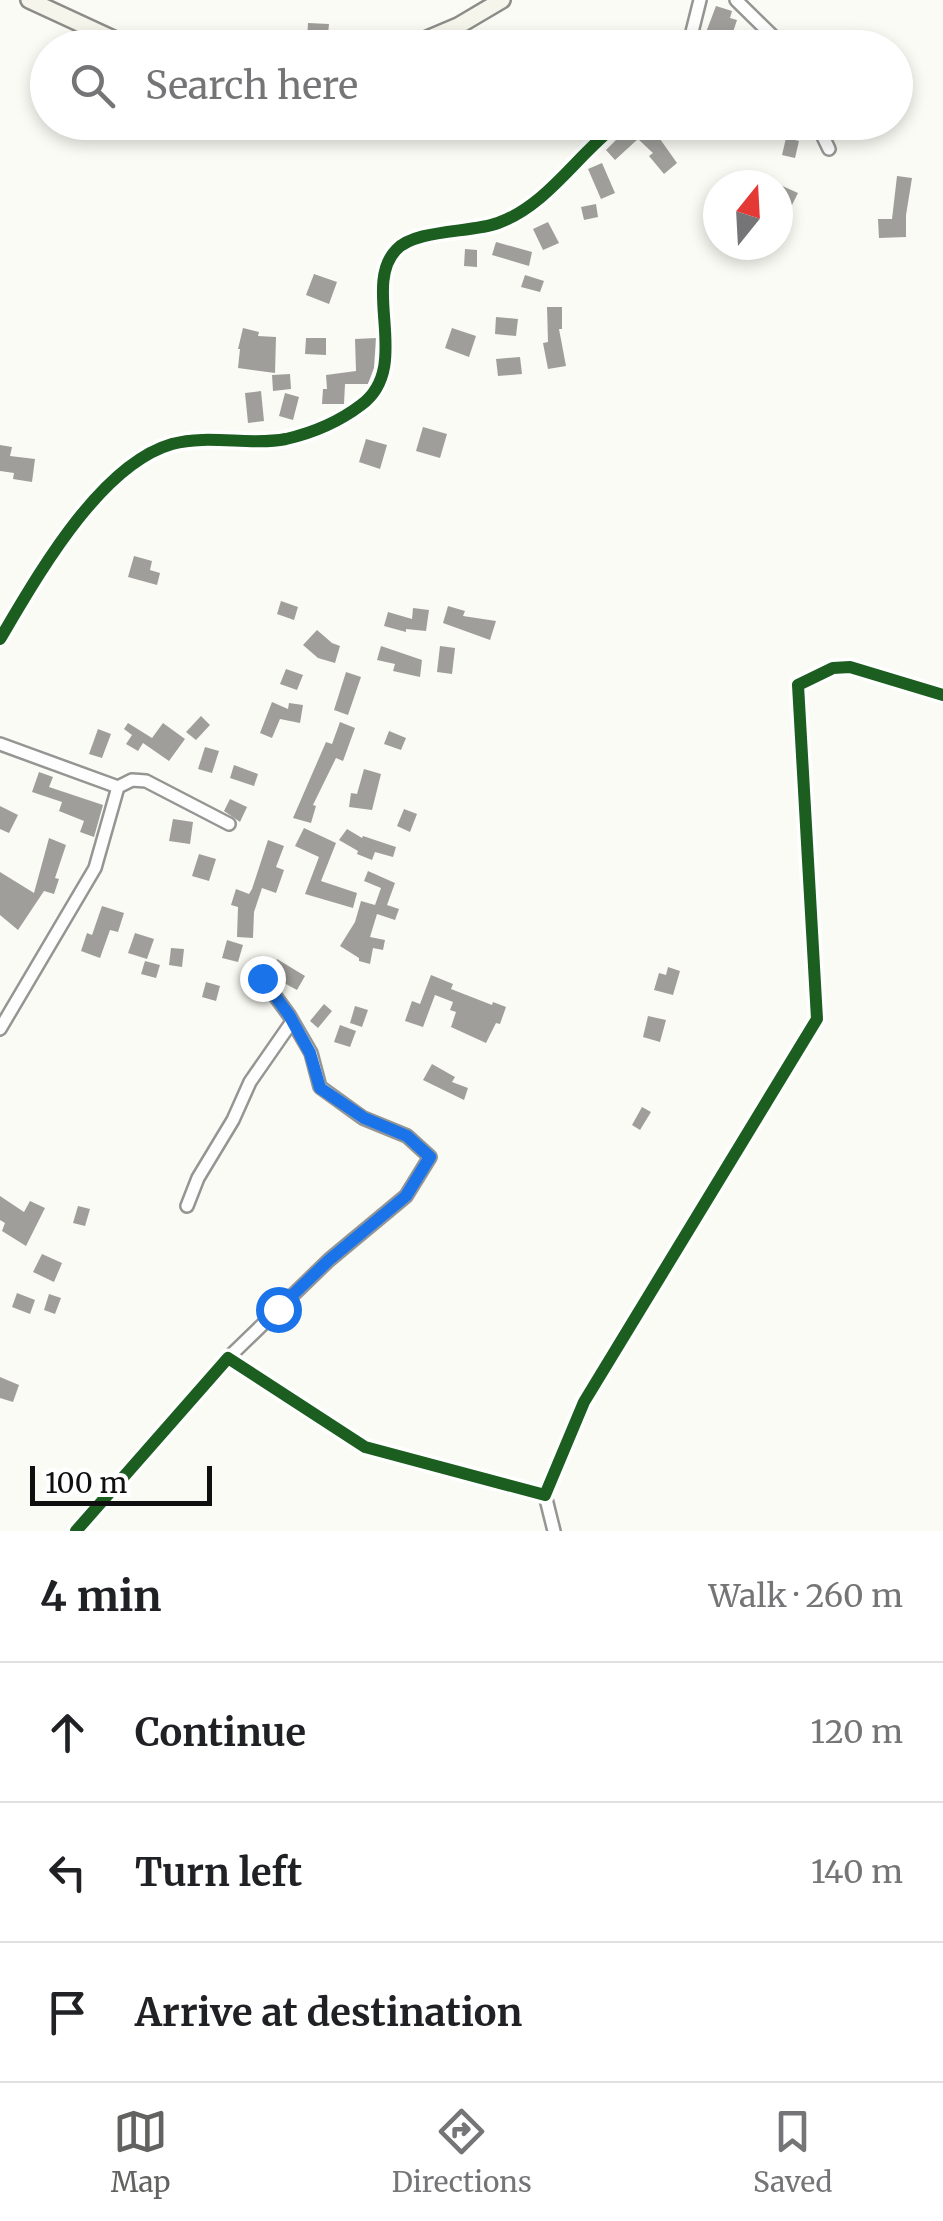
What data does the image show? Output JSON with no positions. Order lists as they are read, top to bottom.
{
  "scale_bar": "100 m",
  "north": "top",
  "page": {
    "search": "Search here",
    "scale": "100 m",
    "heading": ["4 min", "Walk · 260 m"],
    "list": [
      ["Continue", "120 m"],
      ["Turn left", "140 m"],
      "Arrive at destination"
    ],
    "nav": ["Map", "Directions", "Saved"]
  }
}
